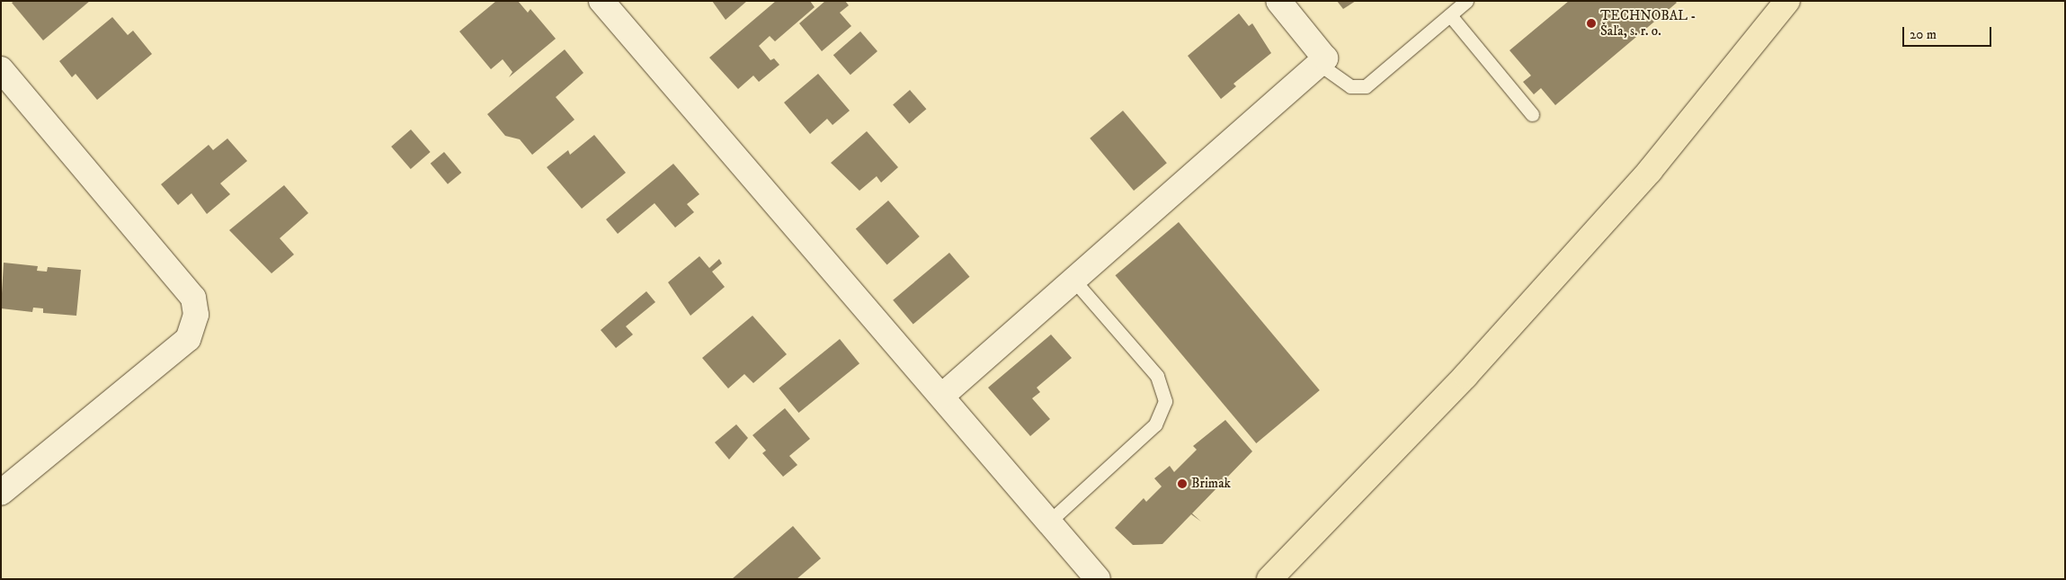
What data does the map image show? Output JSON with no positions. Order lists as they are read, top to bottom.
{
  "places": ["TECHNOBAL - Šaľa, s. r. o.", "Brimak"],
  "scale_bar": "20 m"
}
